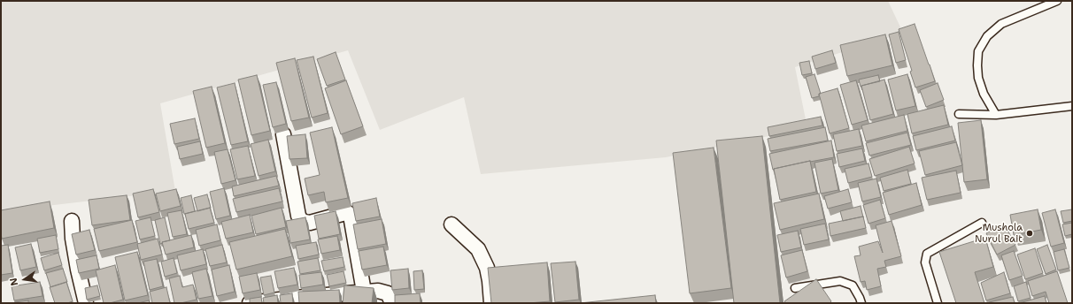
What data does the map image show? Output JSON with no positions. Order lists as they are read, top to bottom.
{
  "places": ["Mushola Nurul Bait"],
  "north": "left"
}
